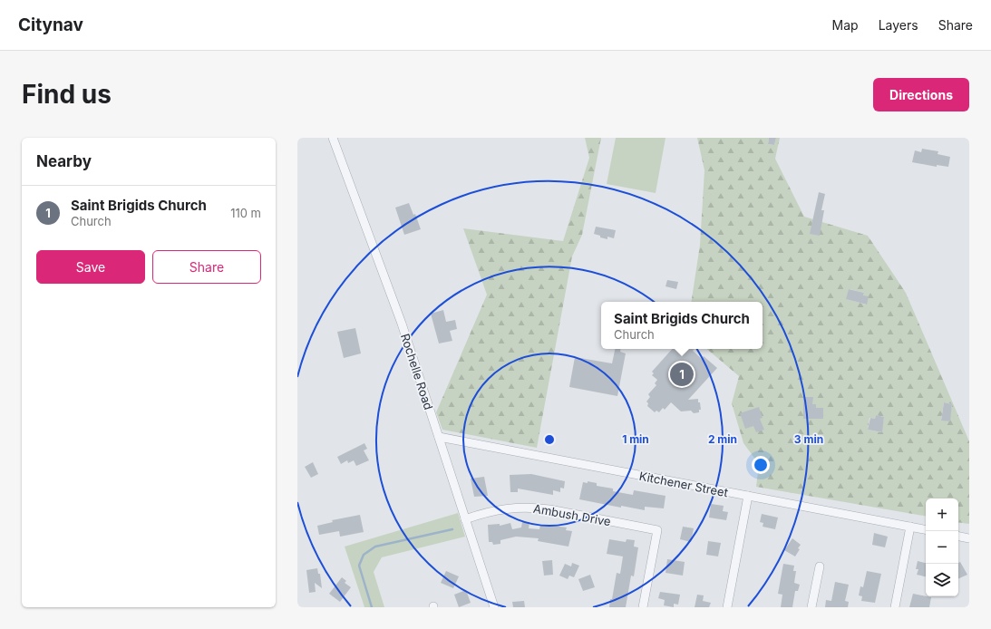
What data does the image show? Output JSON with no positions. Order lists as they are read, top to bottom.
{
  "streets": {
    "street": ["Rochelle Road", "Kitchener Street", "Ambush Drive"]
  },
  "crossings": [
    ["Rochelle Road", "Kitchener Street"],
    ["Rochelle Road", "Ambush Drive"]
  ],
  "page": {
    "header": "Citynav",
    "nav": ["Map", "Layers", "Share"],
    "buttons": [
      "Directions",
      ["Save", "Share"]
    ],
    "title": "Find us",
    "heading": "Nearby",
    "list": [
      {
        "mark": "1",
        "name": "Saint Brigids Church",
        "note": "Church",
        "value": "110 m"
      }
    ],
    "popup": ["Saint Brigids Church", "Church"],
    "pins": "1",
    "map_buttons": ["+", "−"]
  },
  "rings": ["1 min", "2 min", "3 min"]
}
